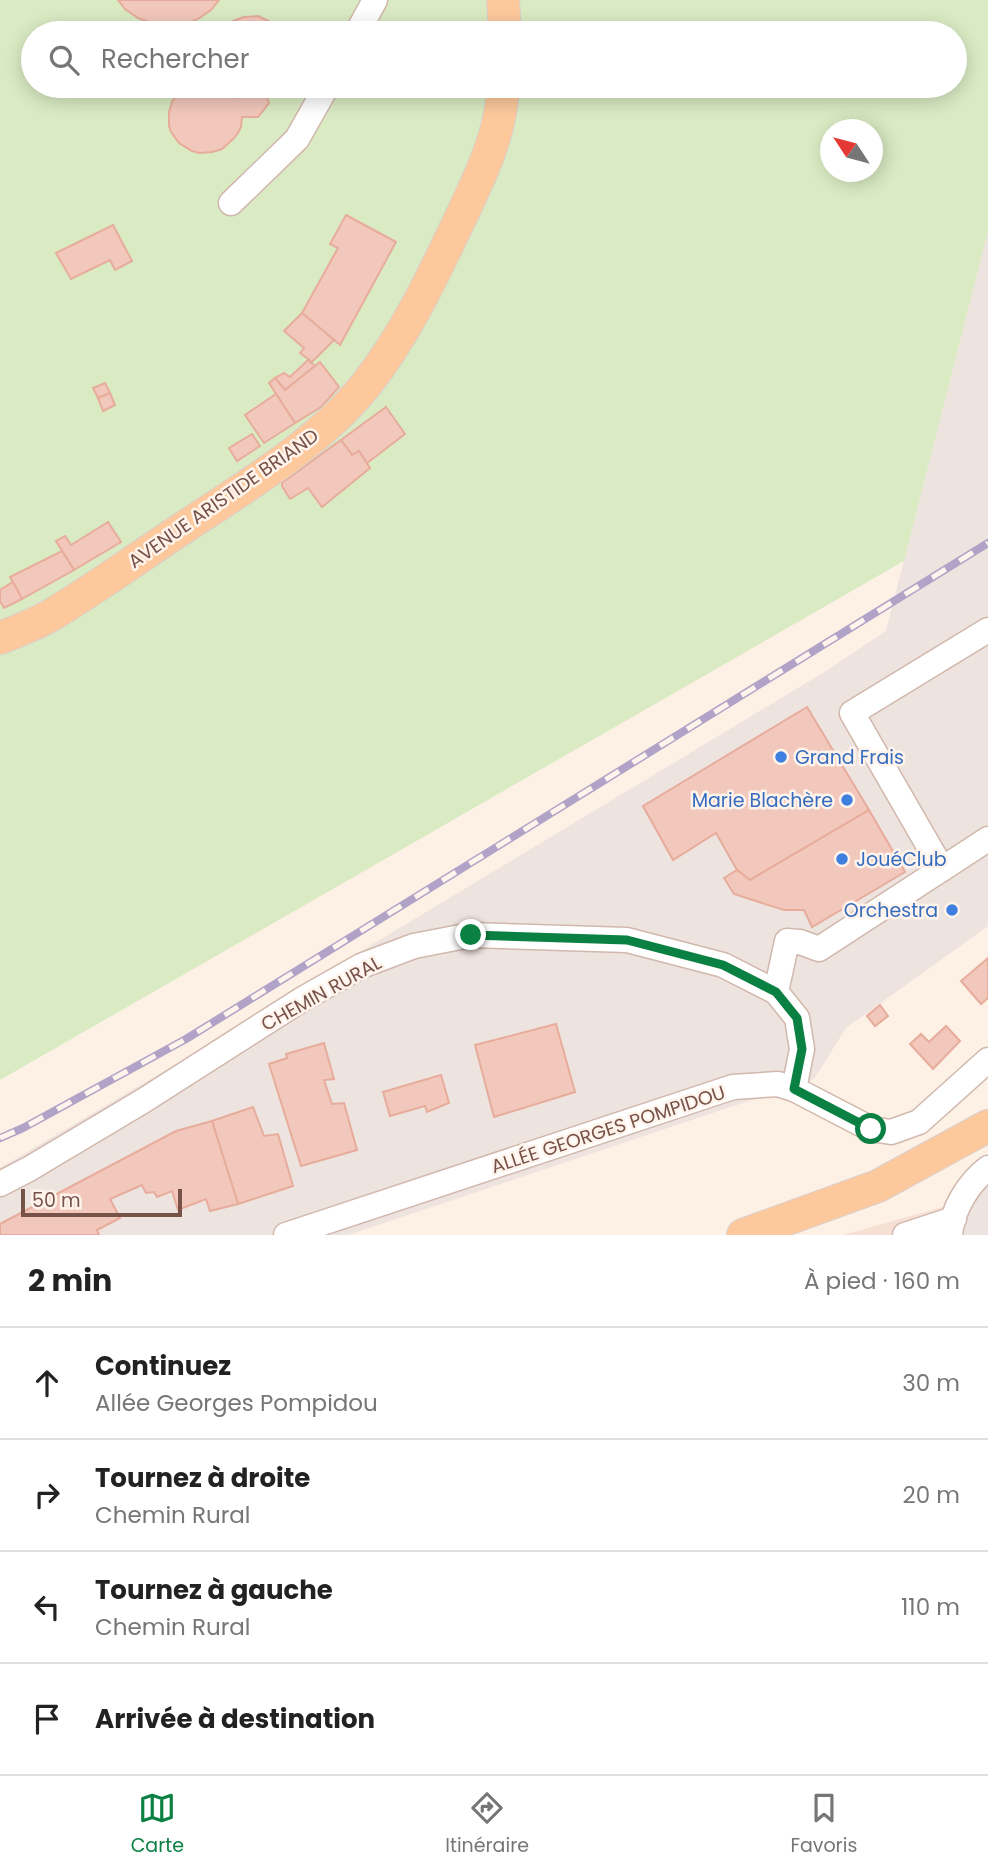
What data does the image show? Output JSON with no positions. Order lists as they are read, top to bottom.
{
  "streets": {
    "main road": ["AVENUE ARISTIDE BRIAND"],
    "street": ["CHEMIN RURAL", "ALLÉE GEORGES POMPIDOU"]
  },
  "crossings": [
    ["CHEMIN RURAL", "ALLÉE GEORGES POMPIDOU"]
  ],
  "places": [
    "Grand Frais",
    "Marie Blachère",
    "JouéClub",
    "Orchestra"
  ],
  "scale_bar": "50 m",
  "north": "top left",
  "page": {
    "search": "Rechercher",
    "scale": "50 m",
    "heading": ["2 min", "À pied · 160 m"],
    "list": [
      ["Continuez", "Allée Georges Pompidou", "30 m"],
      ["Tournez à droite", "Chemin Rural", "20 m"],
      ["Tournez à gauche", "Chemin Rural", "110 m"],
      "Arrivée à destination"
    ],
    "nav": ["Carte", "Itinéraire", "Favoris"]
  }
}
